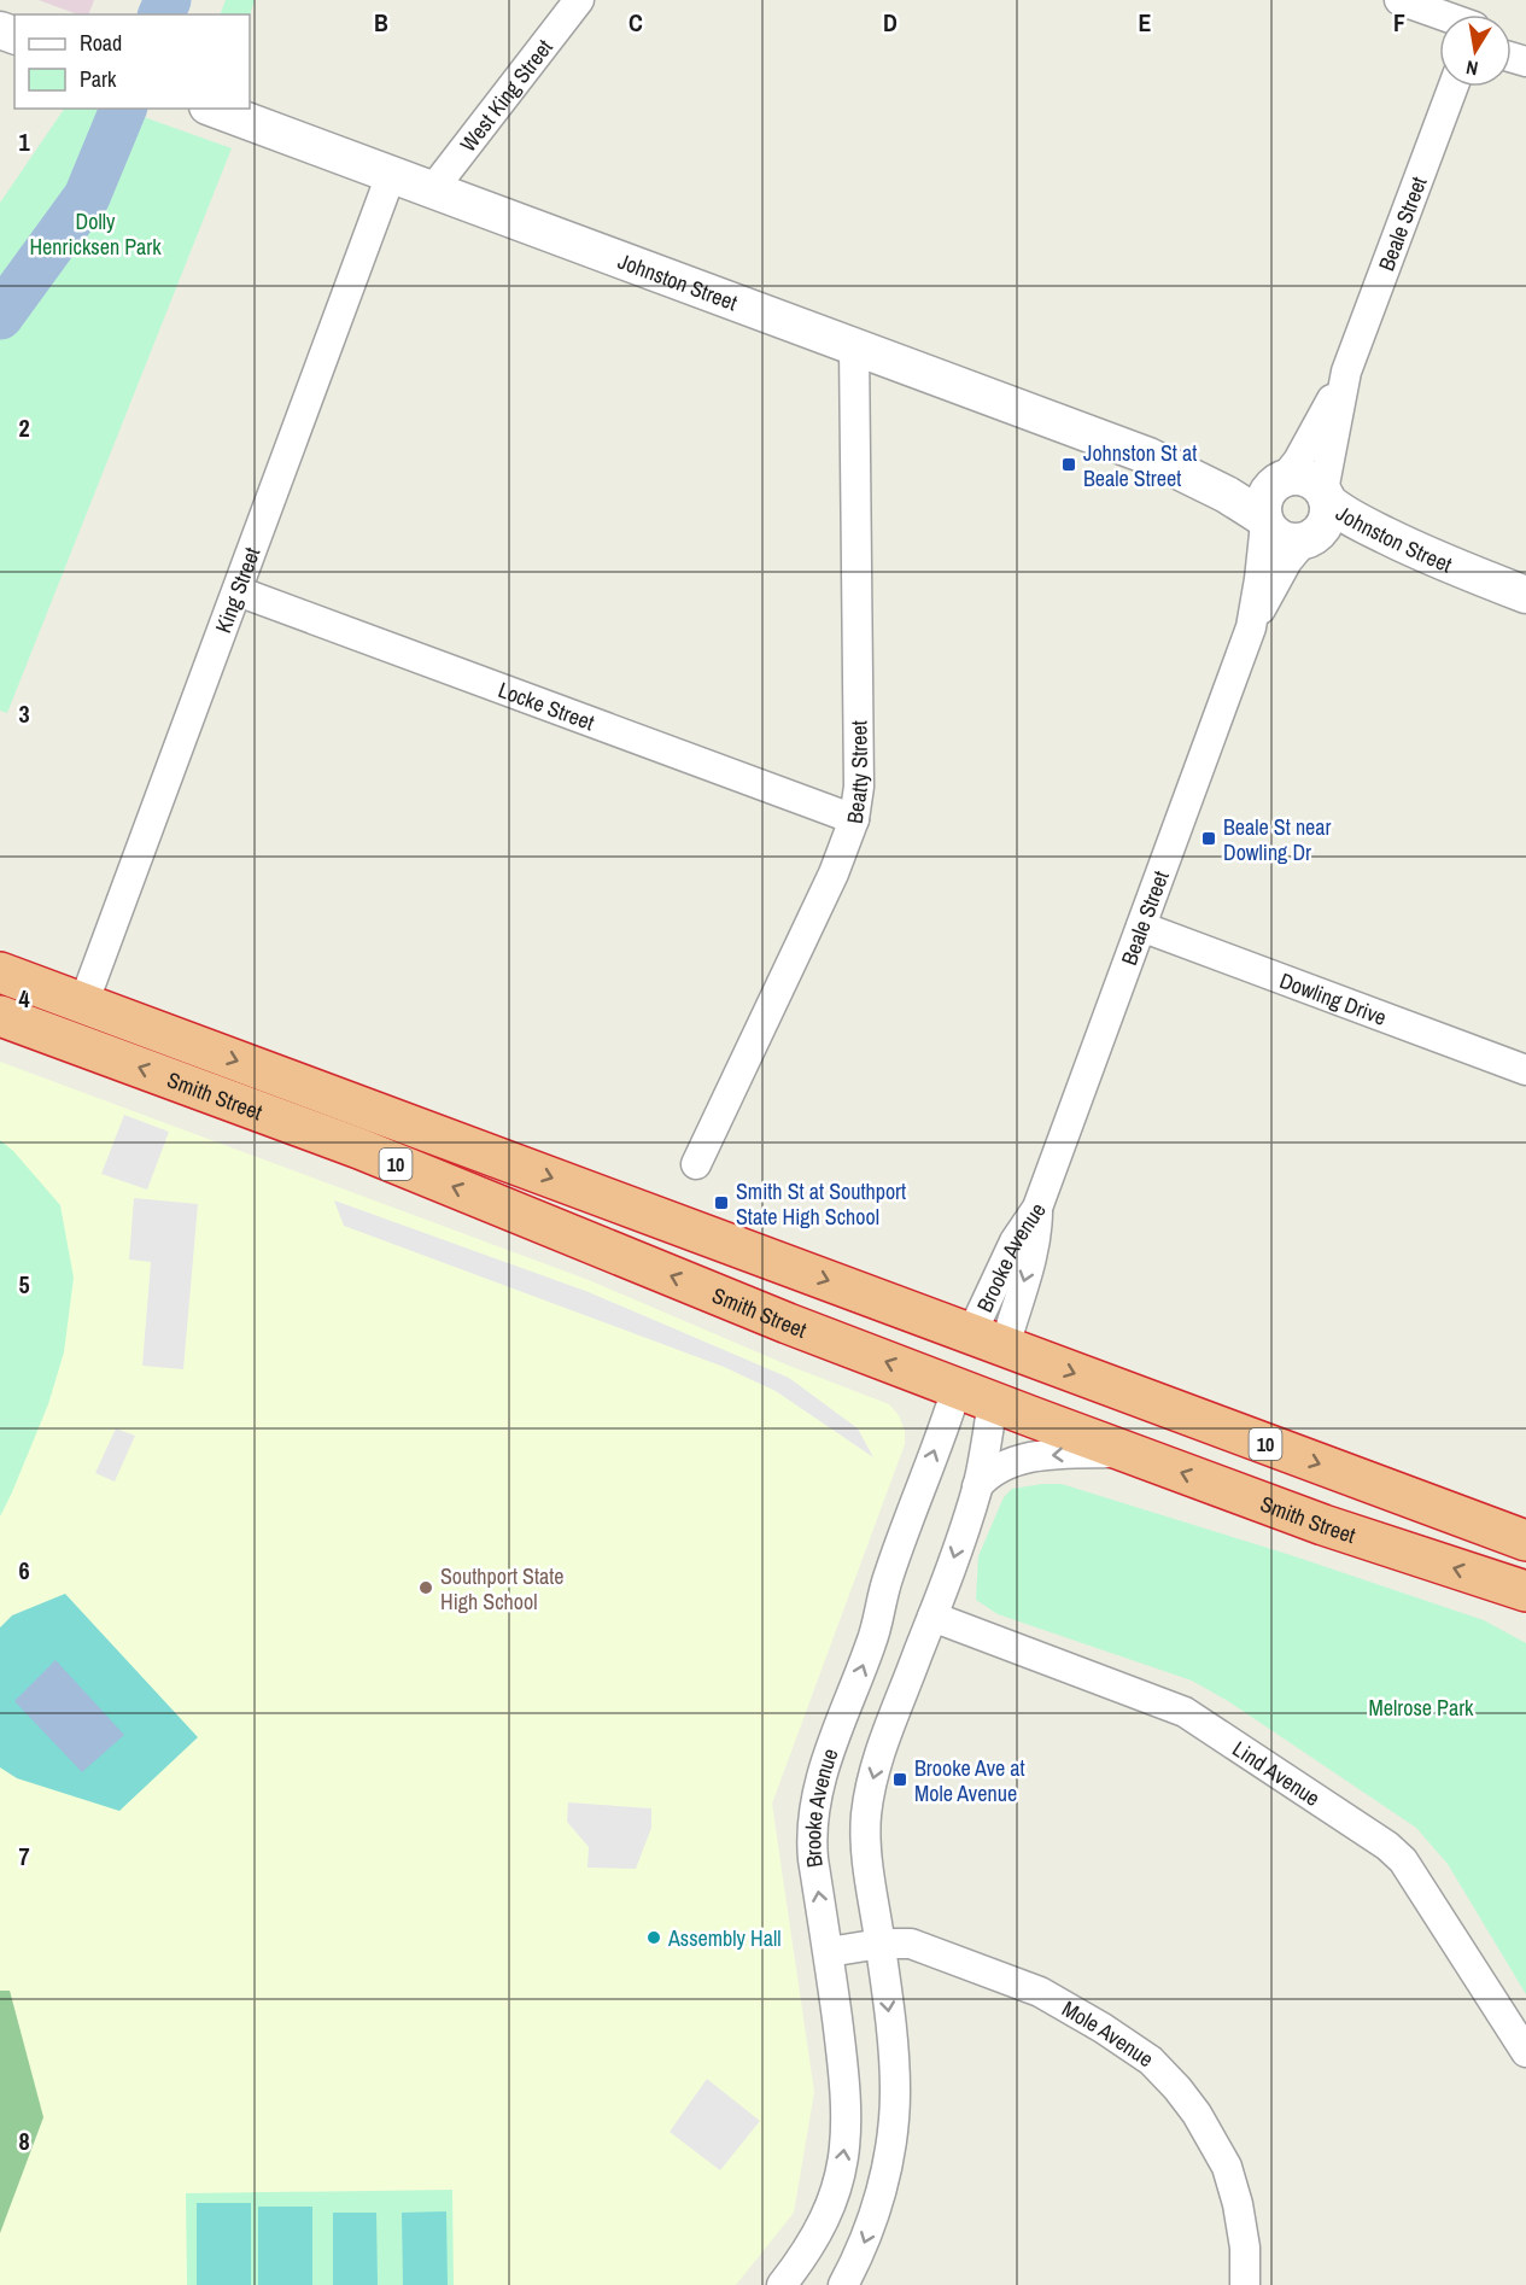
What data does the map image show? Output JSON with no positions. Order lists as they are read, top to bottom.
{
  "streets": {
    "highway": ["Smith Street", "10", "Brooke Avenue"],
    "street": [
      "West King Street",
      "Beale Street",
      "Johnston Street",
      "King Street",
      "Locke Street",
      "Beatty Street",
      "Dowling Drive",
      "Lind Avenue",
      "Mole Avenue"
    ]
  },
  "crossings": [
    ["West King Street", "Johnston Street"],
    ["Beale Street", "Johnston Street"],
    ["Beale Street", "Dowling Drive"],
    ["Beale Street", "Brooke Avenue"],
    ["Johnston Street", "King Street"],
    ["Johnston Street", "Beatty Street"],
    ["King Street", "Locke Street"],
    ["King Street", "Smith Street"],
    ["Locke Street", "Beatty Street"],
    ["Smith Street", "Brooke Avenue"],
    ["Brooke Avenue", "Lind Avenue"],
    ["Brooke Avenue", "Mole Avenue"]
  ],
  "parks": ["Dolly Henricksen Park", "Melrose Park"],
  "places": {
    "transit": [
      "Johnston St at Beale Street",
      "Beale St near Dowling Dr",
      "Smith St at Southport State High School",
      "Brooke Ave at Mole Avenue"
    ],
    "other": ["Southport State High School", "Assembly Hall"]
  },
  "legend": ["Road", "Park"],
  "north": "bottom",
  "grid": {
    "columns": [
      "B",
      "C",
      "D",
      "E",
      "F"
    ],
    "rows": [
      "1",
      "2",
      "3",
      "4",
      "5",
      "6",
      "7",
      "8"
    ]
  }
}
